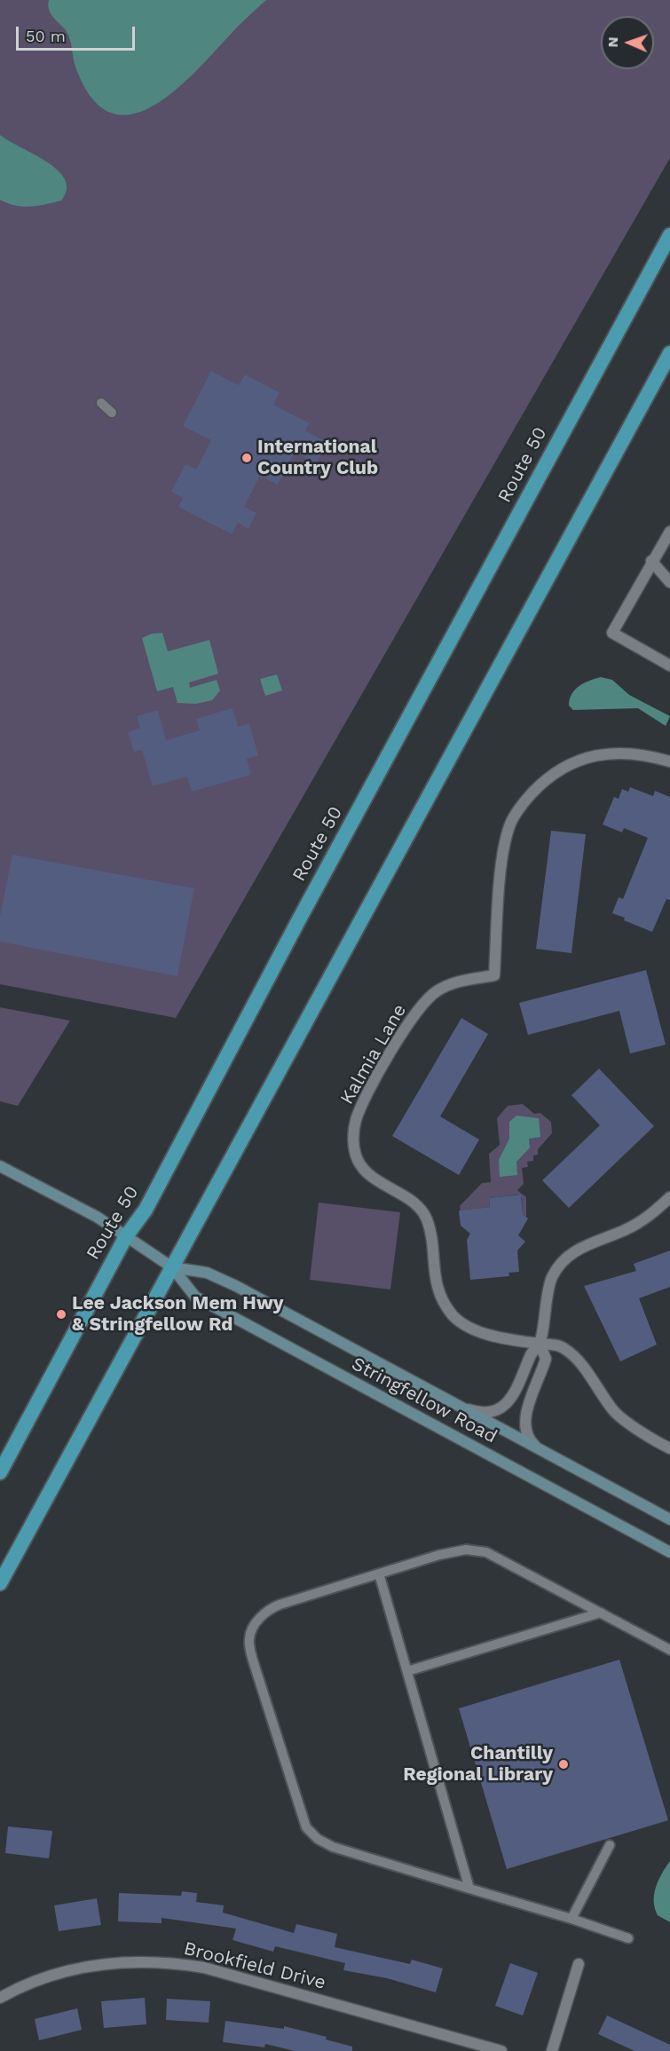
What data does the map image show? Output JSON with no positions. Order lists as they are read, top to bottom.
{
  "streets": {
    "highway": ["Route 50"],
    "main road": ["Stringfellow Road"],
    "street": ["Kalmia Lane", "Brookfield Drive"]
  },
  "crossings": [
    ["Route 50", "Stringfellow Road"]
  ],
  "places": ["International Country Club", "Lee Jackson Mem Hwy & Stringfellow Rd", "Chantilly Regional Library"],
  "scale_bar": "50 m",
  "north": "left"
}
